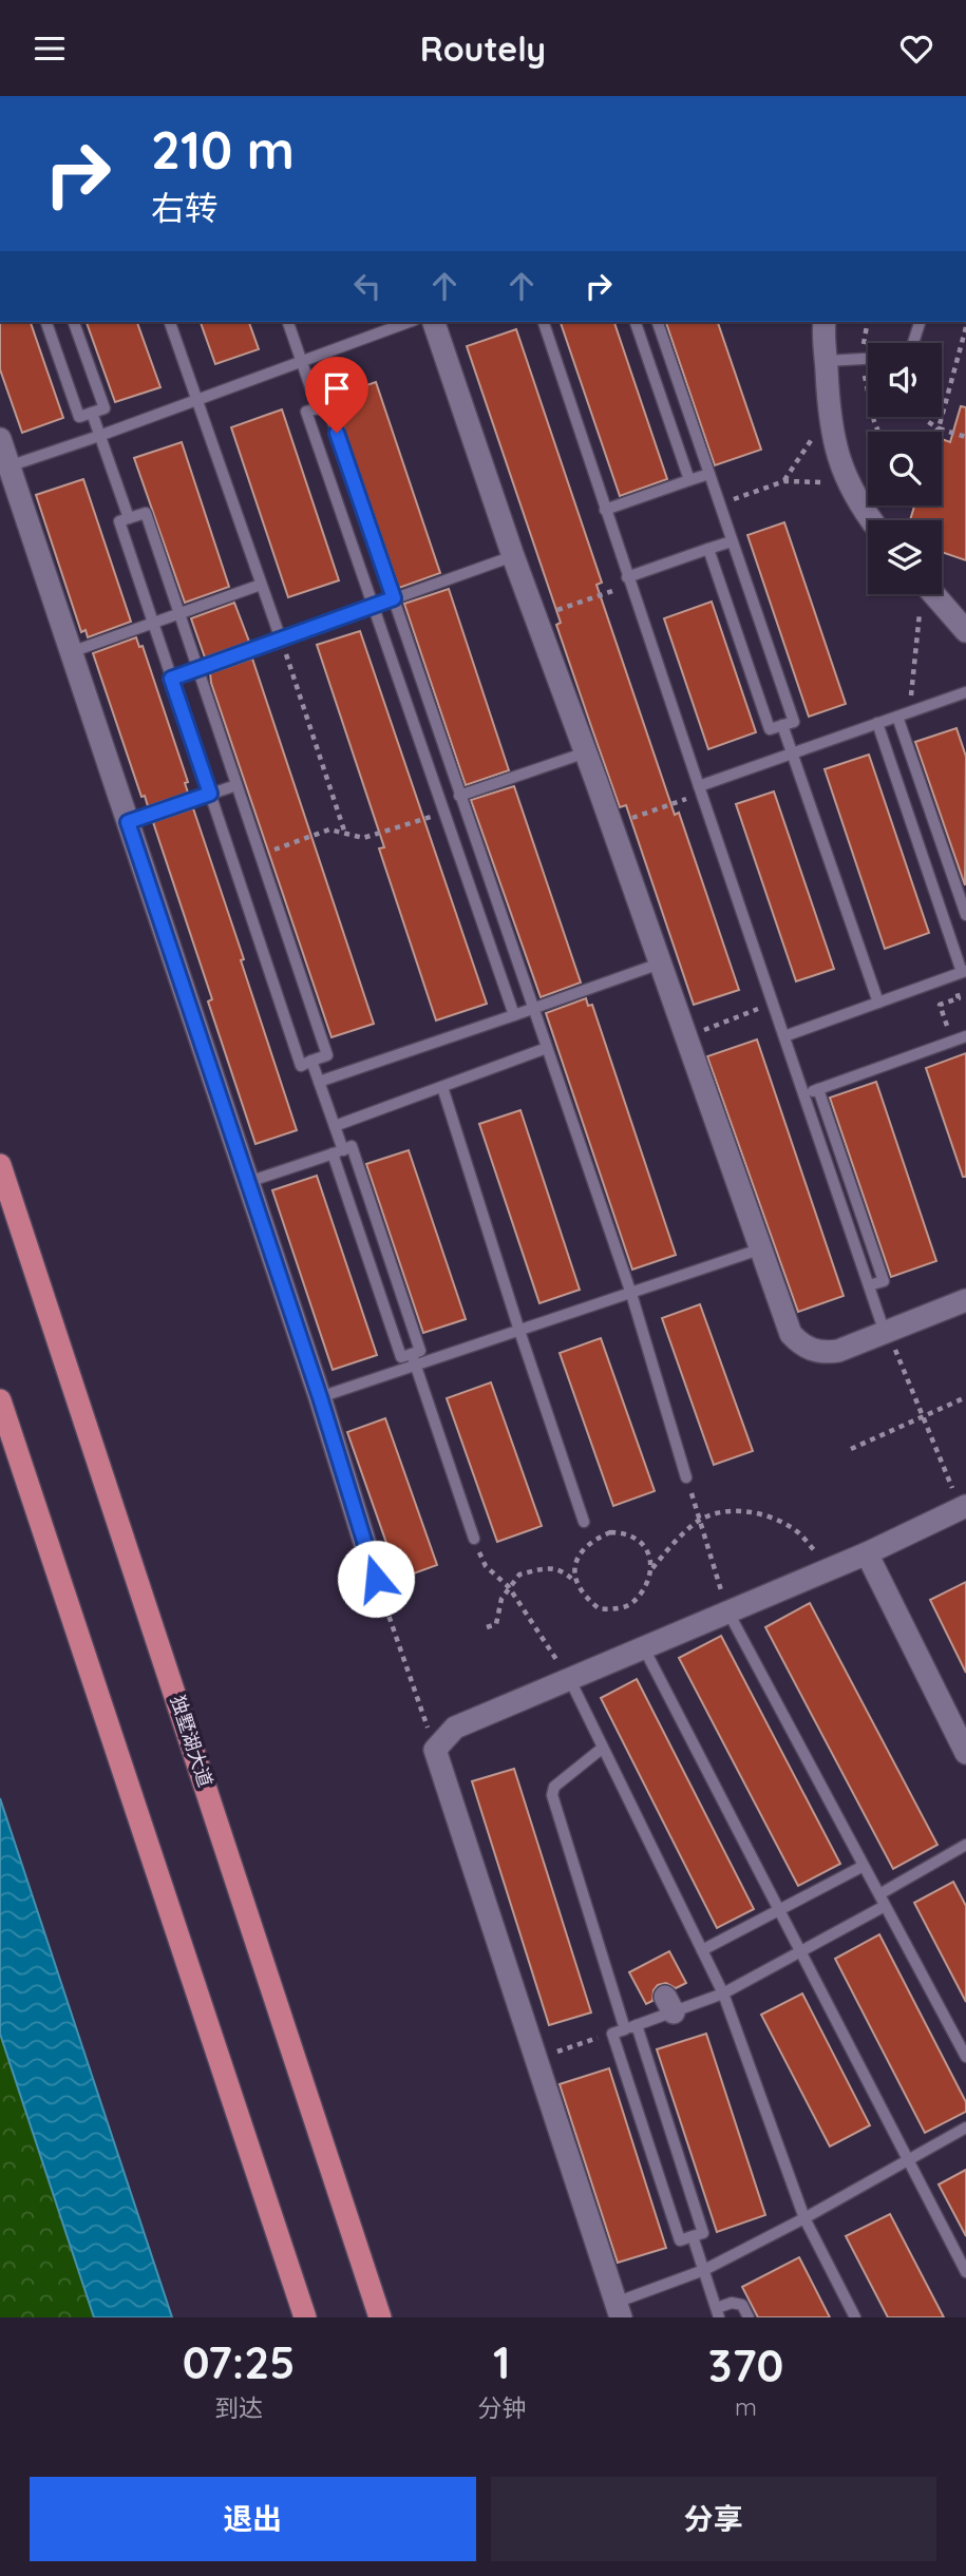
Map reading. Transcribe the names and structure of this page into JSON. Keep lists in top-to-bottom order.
{
  "streets": {
    "main road": ["独墅湖大道"]
  },
  "page": {
    "header": "Routely",
    "turn": ["210 m", "右转"],
    "eta": [
      "07:25",
      "到达",
      "1",
      "分钟",
      "370",
      "m"
    ],
    "buttons": ["退出", "分享"]
  }
}
